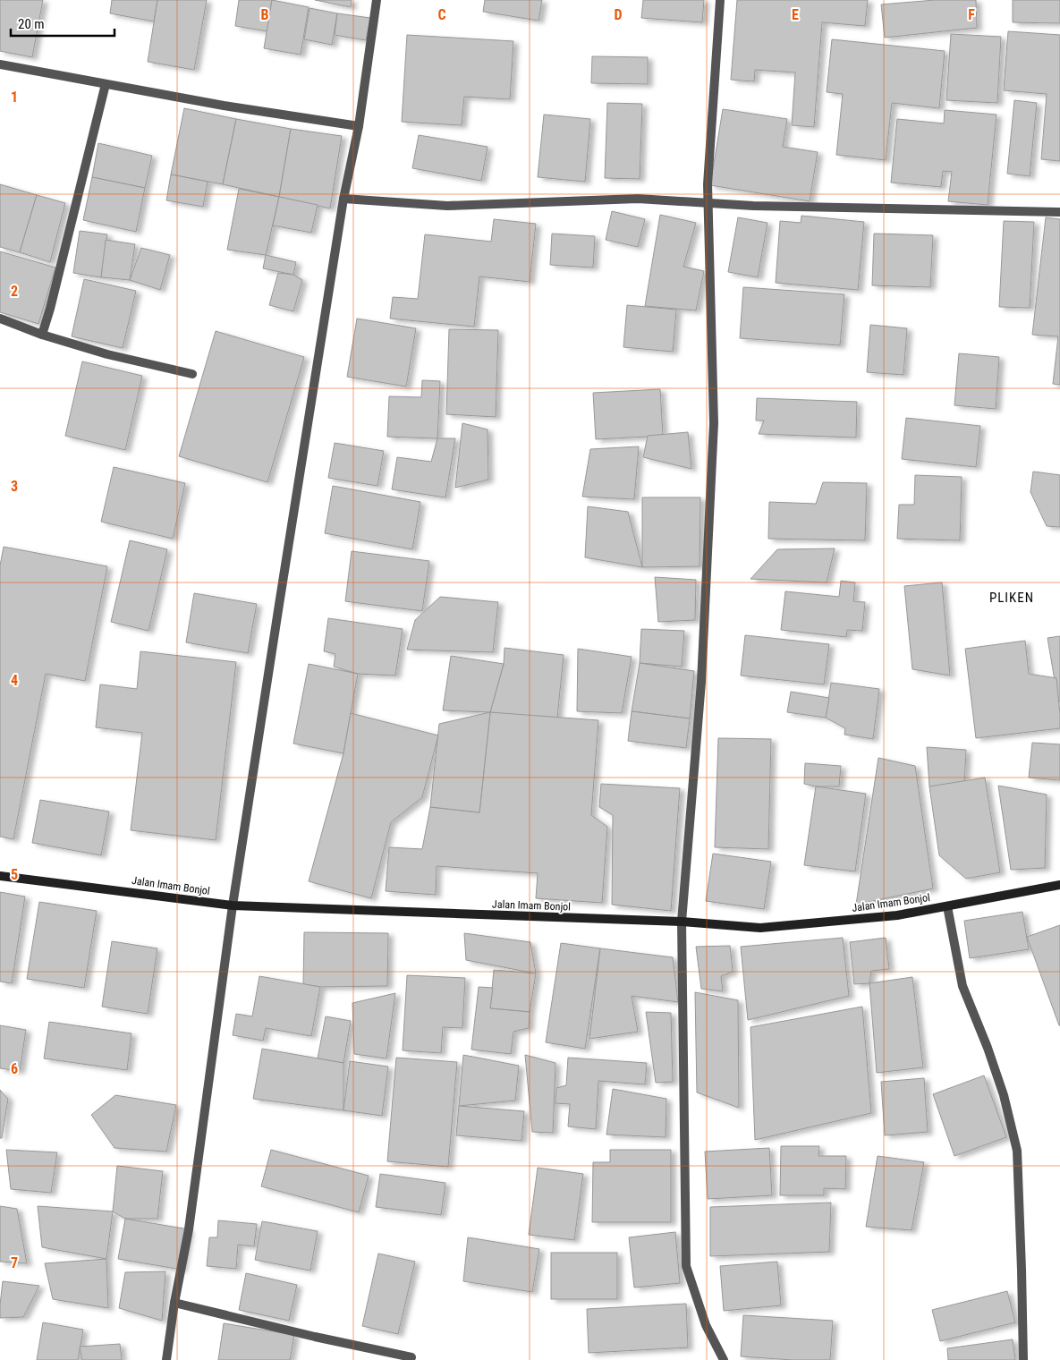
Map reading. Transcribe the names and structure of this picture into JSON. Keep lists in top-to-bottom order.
{
  "streets": {
    "main road": ["Jalan Imam Bonjol"]
  },
  "districts": ["PLIKEN"],
  "scale_bar": "20 m",
  "grid": {
    "columns": [
      "B",
      "C",
      "D",
      "E",
      "F"
    ],
    "rows": [
      "1",
      "2",
      "3",
      "4",
      "5",
      "6",
      "7"
    ]
  }
}
